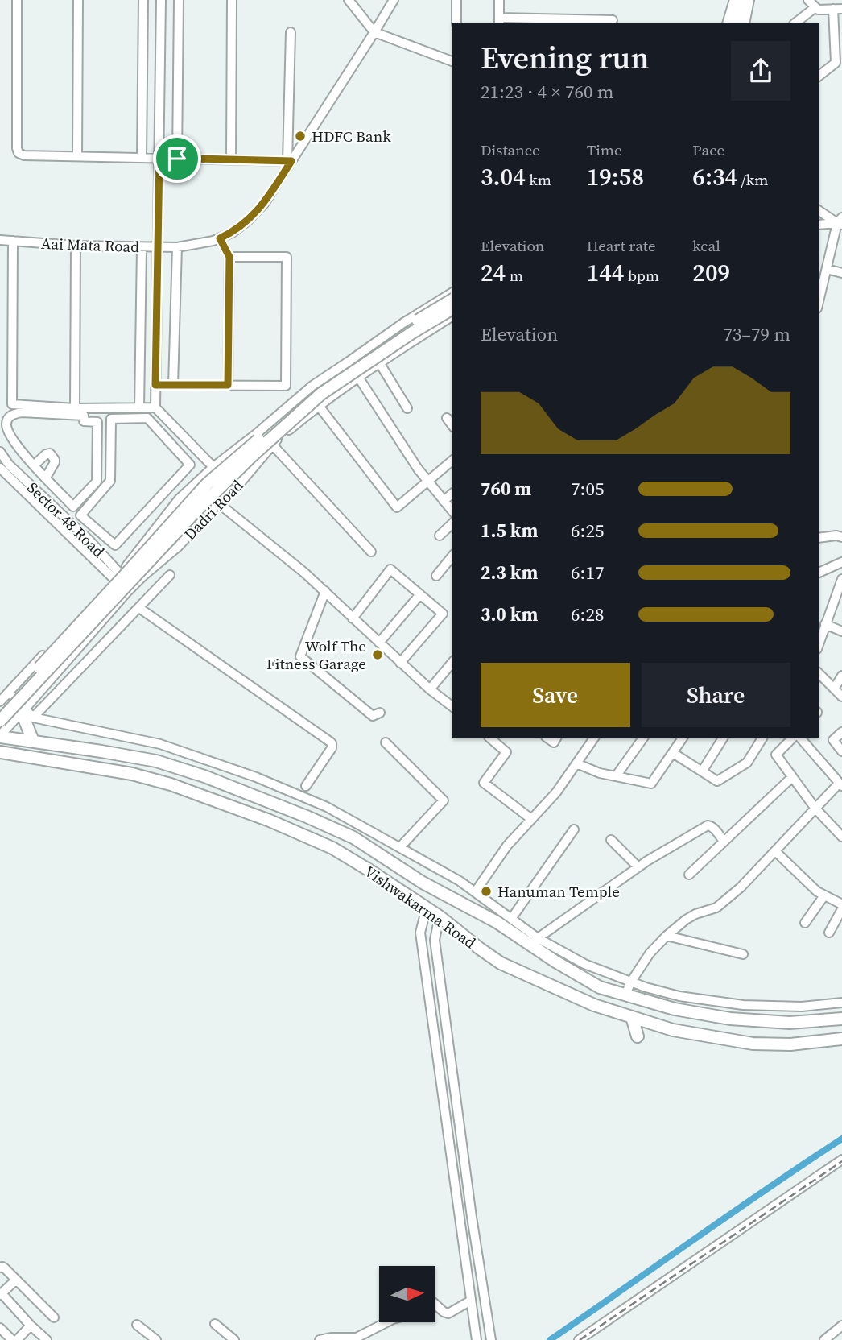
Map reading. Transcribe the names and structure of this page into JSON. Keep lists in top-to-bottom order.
{
  "streets": {
    "main road": ["Vishwakarma Road"],
    "street": ["Aai Mata Road", "Dadri Road", "Sector 48 Road"]
  },
  "crossings": [
    ["Dadri Road", "Sector 48 Road"],
    ["Dadri Road", "Vishwakarma Road"]
  ],
  "places": ["HDFC Bank", "Wolf The Fitness Garage", "Hanuman Temple"],
  "north": "right",
  "page": {
    "heading": ["Evening run", "21:23 · 4 × 760 m"],
    "stats": [
      ["Distance", "3.04 km"],
      ["Time", "19:58"],
      ["Pace", "6:34 /km"],
      ["Elevation", "24 m"],
      ["Heart rate", "144 bpm"],
      ["kcal", "209"]
    ],
    "chart": ["Elevation", "73–79 m"],
    "list": [
      {
        "name": "760 m",
        "note": "7:05"
      },
      {
        "name": "1.5 km",
        "note": "6:25"
      },
      {
        "name": "2.3 km",
        "note": "6:17"
      },
      {
        "name": "3.0 km",
        "note": "6:28"
      }
    ],
    "buttons": ["Save", "Share"]
  }
}
